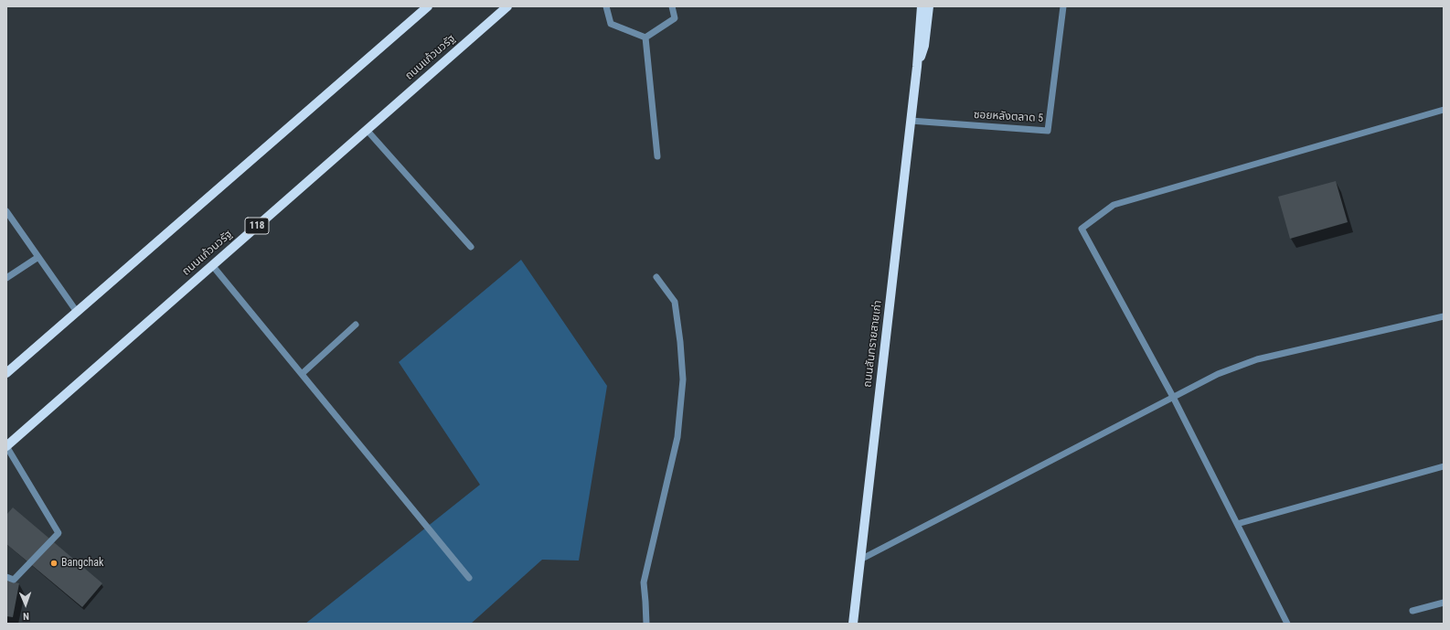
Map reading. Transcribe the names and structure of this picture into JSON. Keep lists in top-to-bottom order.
{
  "streets": {
    "main road": ["ถนนแก้วนวรัฐ", "118", "ถนนสันทรายสายเก่า"],
    "street": ["ซอยหลังตลาด 5"]
  },
  "crossings": [
    ["ซอยหลังตลาด 5", "ถนนสันทรายสายเก่า"]
  ],
  "places": ["Bangchak"],
  "north": "bottom"
}
